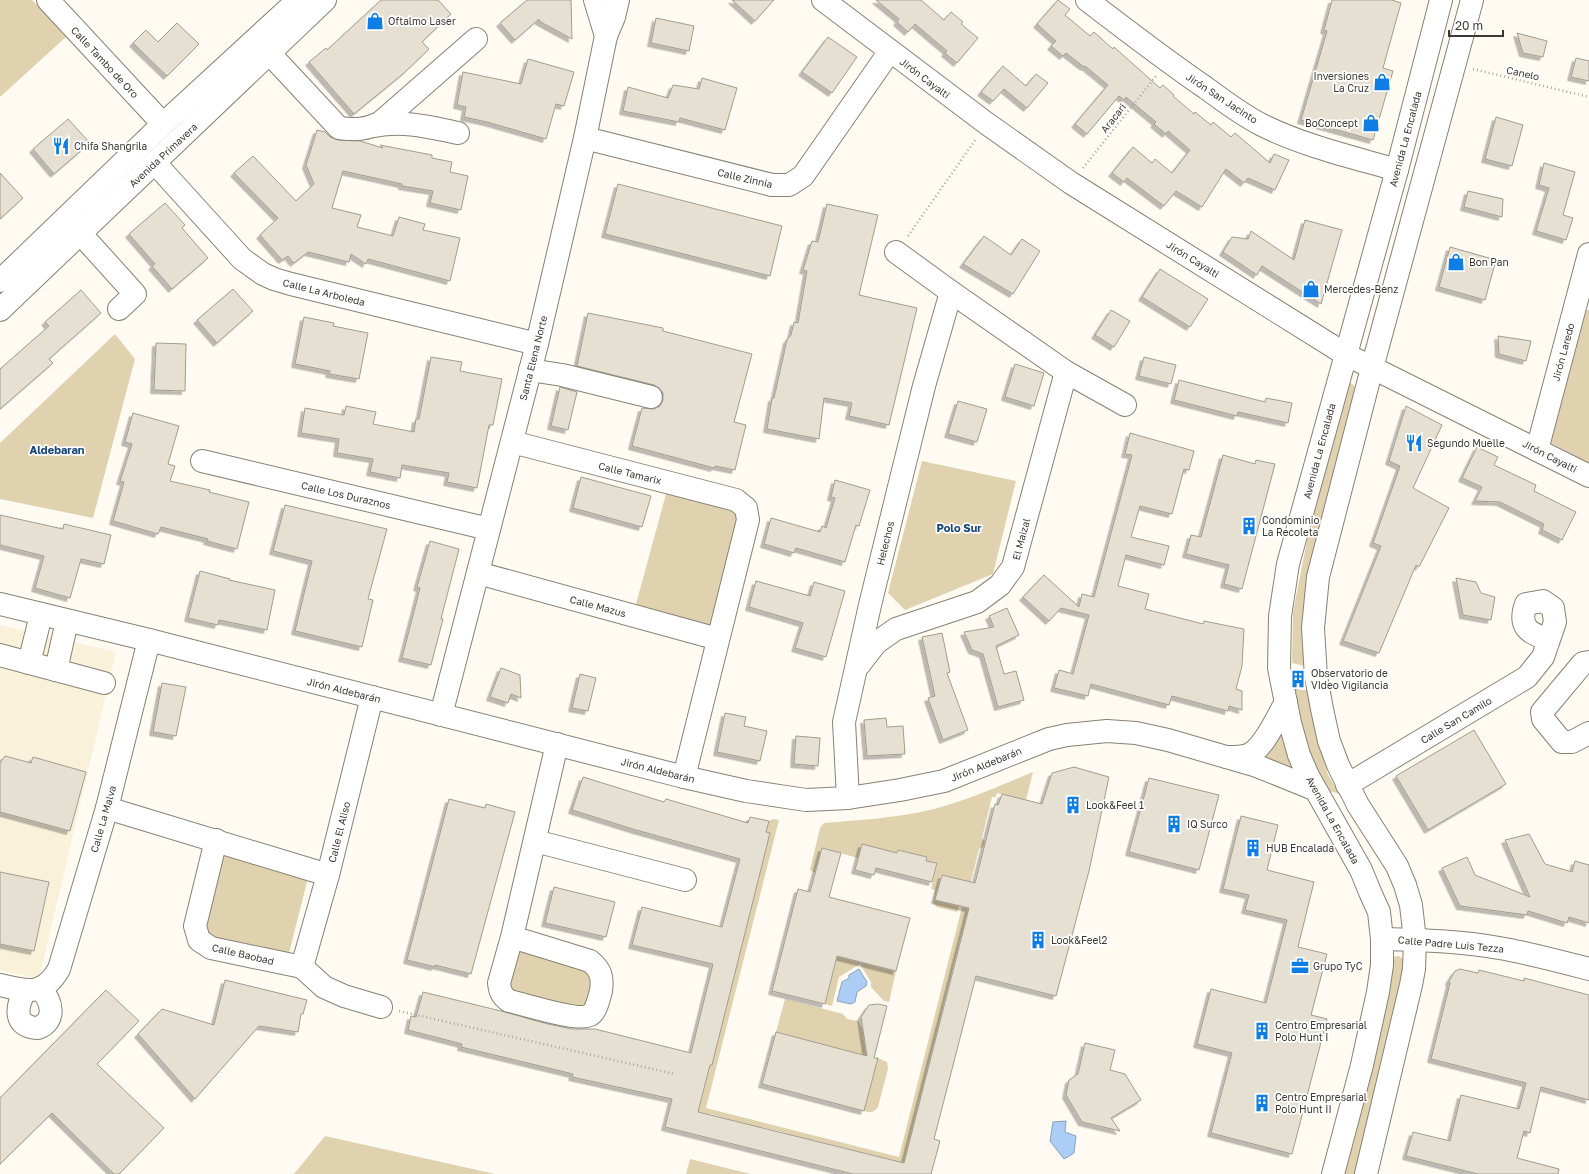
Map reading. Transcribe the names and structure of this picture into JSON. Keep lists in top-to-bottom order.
{
  "streets": {
    "street": [
      "Calle Tambo de Oro",
      "Jirón Cayalti",
      "Jirón San Jacinto",
      "Avenida La Encalada",
      "Avenida Primavera",
      "Calle Zinnia",
      "Calle La Arboleda",
      "Jirón Laredo",
      "Santa Elena Norte",
      "Calle Tamarix",
      "Calle Los Duraznos",
      "El Maizal",
      "Helechos",
      "Calle Mazus",
      "Jirón Aldebarán",
      "Calle San Camilo",
      "Calle La Malva",
      "Calle El Aliso",
      "Calle Padre Luis Tezza",
      "Calle Baobad"
    ],
    "path": ["Canelo", "Aracari"]
  },
  "crossings": [
    ["Jirón Cayalti", "Aracari"],
    ["Jirón Cayalti", "Avenida La Encalada"],
    ["Jirón Cayalti", "Calle Zinnia"],
    ["Jirón Cayalti", "Jirón Laredo"],
    ["Jirón San Jacinto", "Aracari"],
    ["Jirón San Jacinto", "Avenida La Encalada"],
    ["Avenida La Encalada", "Jirón Aldebarán"],
    ["Avenida La Encalada", "Calle Padre Luis Tezza"],
    ["Avenida Primavera", "Calle La Arboleda"],
    ["Calle Zinnia", "Santa Elena Norte"],
    ["Calle La Arboleda", "Santa Elena Norte"],
    ["Santa Elena Norte", "Calle Tamarix"],
    ["Santa Elena Norte", "Calle Los Duraznos"],
    ["Santa Elena Norte", "Calle Mazus"],
    ["Santa Elena Norte", "Jirón Aldebarán"],
    ["Calle Tamarix", "Calle Mazus"],
    ["El Maizal", "Helechos"],
    ["Helechos", "Jirón Aldebarán"],
    ["Jirón Aldebarán", "Calle La Malva"],
    ["Jirón Aldebarán", "Calle El Aliso"],
    ["Calle El Aliso", "Calle Baobad"]
  ],
  "districts": ["Aldebaran", "Polo Sur"],
  "places": {
    "shop": [
      "Oftalmo Laser",
      "Inversiones La Cruz",
      "BoConcept",
      "Bon Pan",
      "Mercedes-Benz"
    ],
    "restaurant": ["Chifa Shangrila", "Segundo Muelle"],
    "building": [
      "Condominio La Recoleta",
      "Observatorio de VIdeo Vigilancia",
      "Look&Feel 1",
      "IQ Surco",
      "HUB Encalada",
      "Look&Feel2",
      "Centro Empresarial Polo Hunt I",
      "Centro Empresarial Polo Hunt II"
    ],
    "office": ["Grupo TyC"]
  },
  "scale_bar": "20 m"
}
